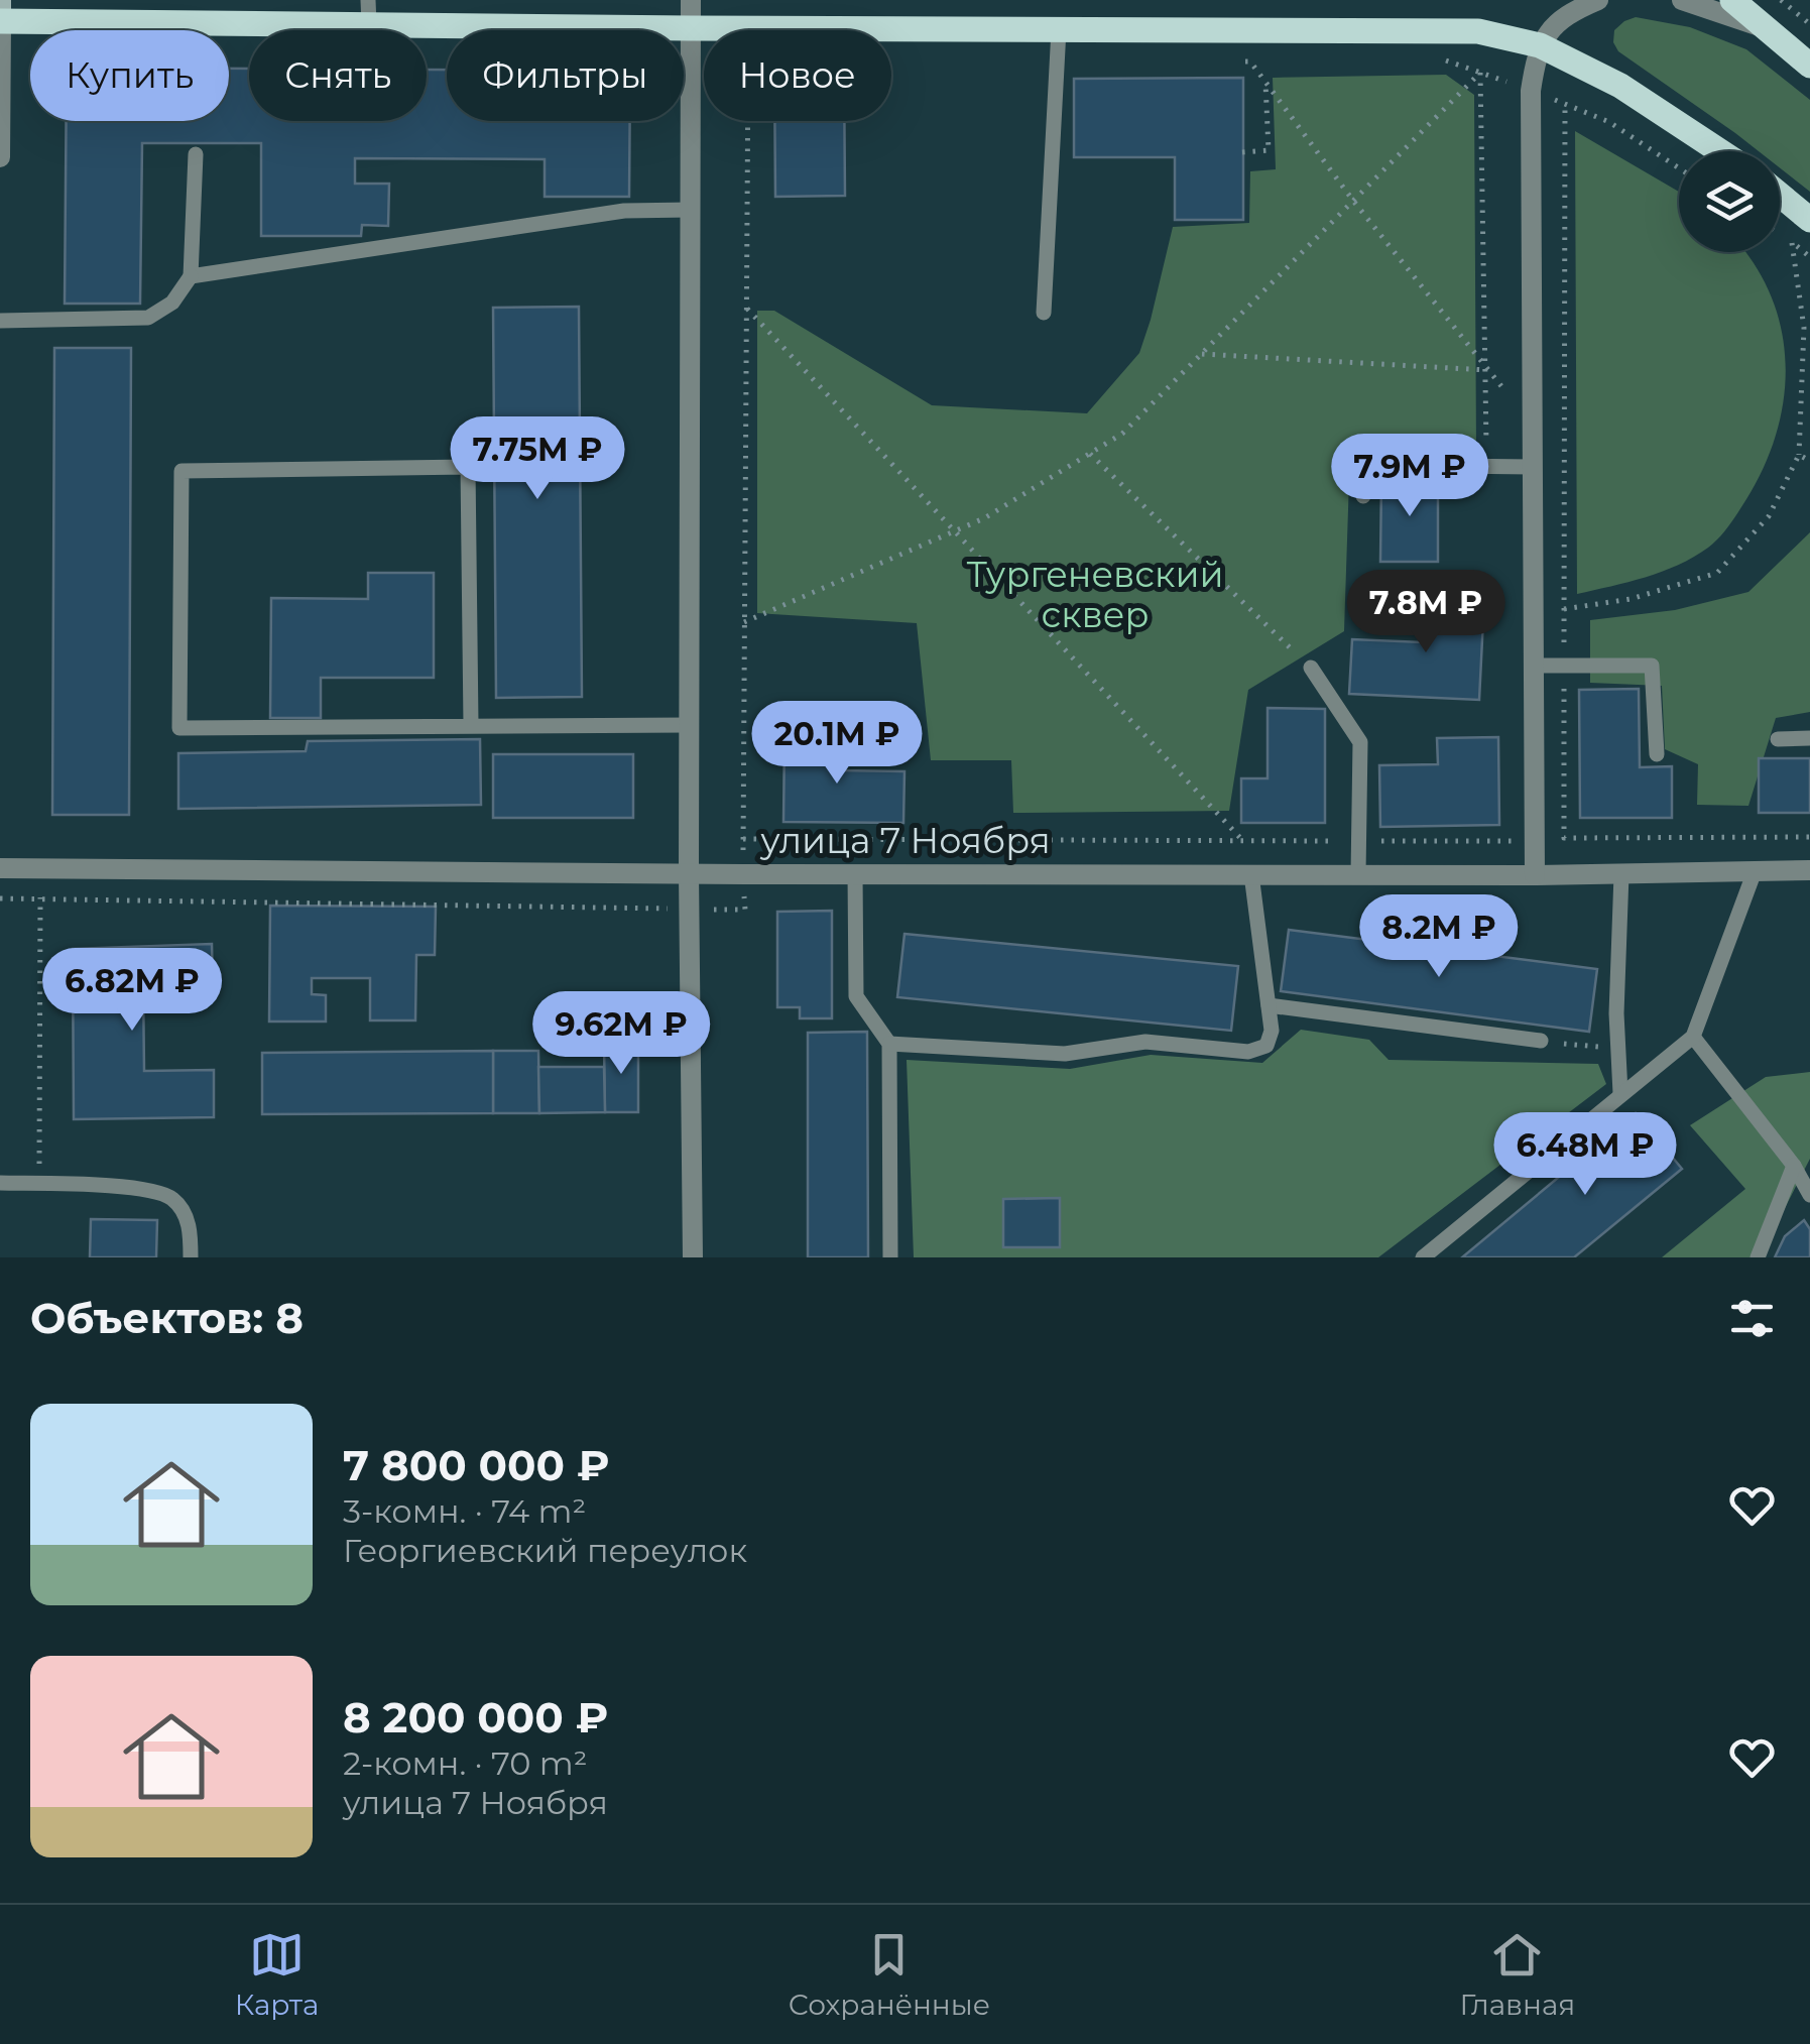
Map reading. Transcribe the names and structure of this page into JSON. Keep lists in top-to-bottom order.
{
  "streets": {
    "street": ["улица 7 Ноября"]
  },
  "parks": ["Тургеневский сквер"],
  "page": {
    "chip": [
      "Купить",
      "Снять",
      "Фильтры",
      "Новое"
    ],
    "price": [
      "7.75M ₽",
      "7.9M ₽",
      "7.8M ₽",
      "20.1M ₽",
      "8.2M ₽",
      "6.82M ₽",
      "9.62M ₽",
      "6.48M ₽"
    ],
    "heading": "Объектов: 8",
    "list": [
      {
        "name": "7 800 000 ₽",
        "note": "3-комн. · 74 m² · Георгиевский переулок"
      },
      {
        "name": "8 200 000 ₽",
        "note": "2-комн. · 70 m² · улица 7 Ноября"
      }
    ],
    "tabs": ["Карта", "Сохранённые", "Главная"]
  }
}
